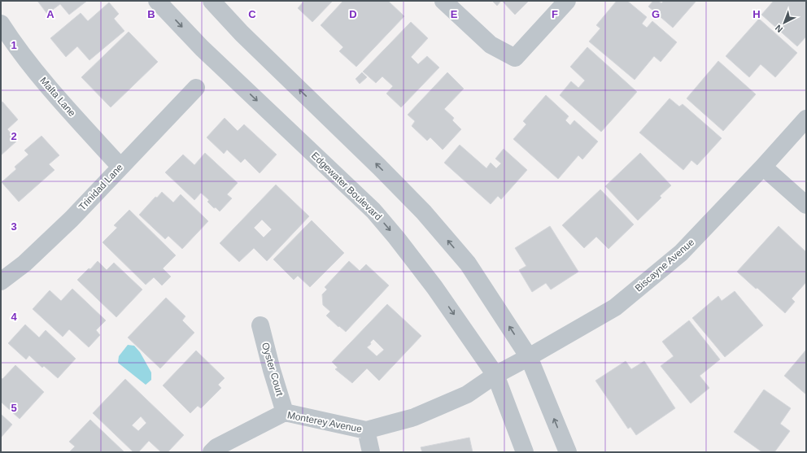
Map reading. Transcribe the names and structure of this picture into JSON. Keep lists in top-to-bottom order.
{
  "streets": {
    "street": [
      "Malta Lane",
      "Edgewater Boulevard",
      "Trinidad Lane",
      "Biscayne Avenue",
      "Oyster Court",
      "Monterey Avenue"
    ]
  },
  "crossings": [
    ["Malta Lane", "Trinidad Lane"],
    ["Edgewater Boulevard", "Monterey Avenue"],
    ["Biscayne Avenue", "Monterey Avenue"],
    ["Oyster Court", "Monterey Avenue"]
  ],
  "north": "bottom left",
  "grid": {
    "columns": [
      "A",
      "B",
      "C",
      "D",
      "E",
      "F",
      "G",
      "H"
    ],
    "rows": [
      "1",
      "2",
      "3",
      "4",
      "5"
    ]
  }
}
